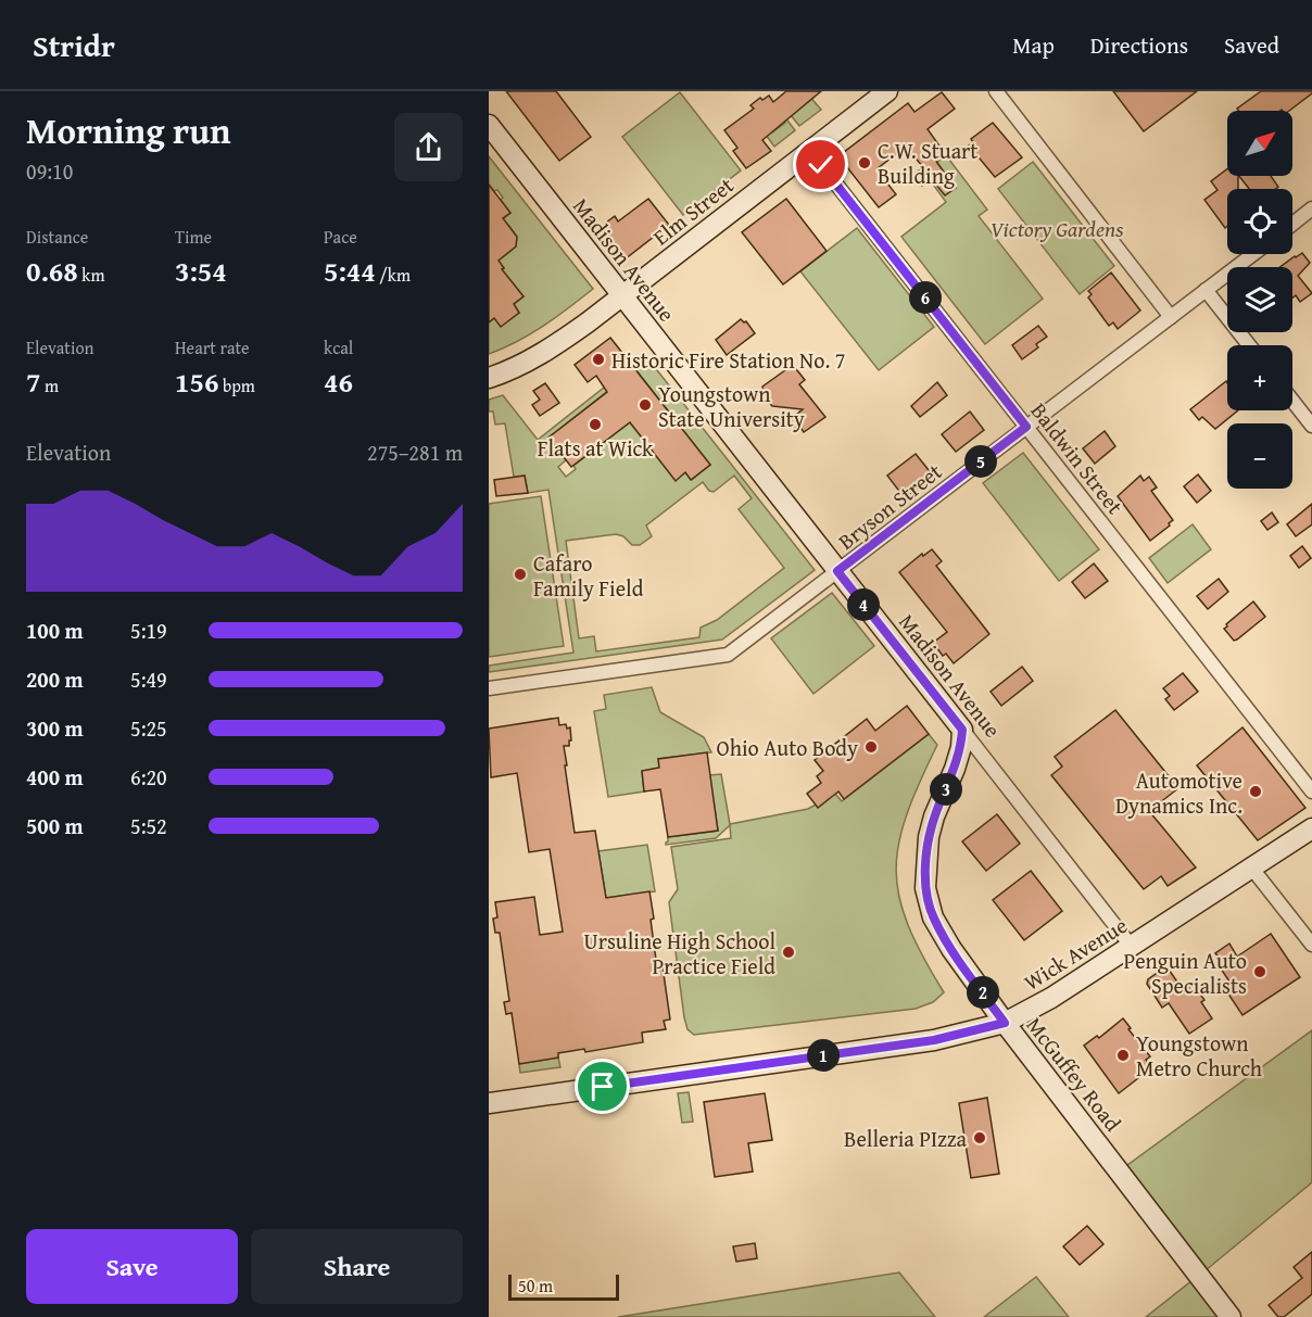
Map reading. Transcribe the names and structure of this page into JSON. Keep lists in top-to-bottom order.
{
  "streets": {
    "street": [
      "Elm Street",
      "Madison Avenue",
      "Baldwin Street",
      "Bryson Street",
      "Wick Avenue",
      "McGuffey Road"
    ]
  },
  "crossings": [
    ["Elm Street", "Madison Avenue"],
    ["Elm Street", "Baldwin Street"],
    ["Madison Avenue", "Bryson Street"],
    ["Madison Avenue", "Wick Avenue"],
    ["Madison Avenue", "McGuffey Road"],
    ["Baldwin Street", "Bryson Street"],
    ["Wick Avenue", "McGuffey Road"]
  ],
  "parks": ["Victory Gardens"],
  "places": [
    "C.W. Stuart Building",
    "Historic Fire Station No. 7",
    "Youngstown State University",
    "Flats at Wick",
    "Cafaro Family Field",
    "Ohio Auto Body",
    "Automotive Dynamics Inc.",
    "Ursuline High School Practice Field",
    "Penguin Auto Specialists",
    "Youngstown Metro Church",
    "Belleria PIzza"
  ],
  "scale_bar": "50 m",
  "north": "top right",
  "page": {
    "header": "Stridr",
    "nav": ["Map", "Directions", "Saved"],
    "heading": ["Morning run", "09:10"],
    "map_buttons": ["+", "−"],
    "stats": [
      ["Distance", "0.68 km"],
      ["Time", "3:54"],
      ["Pace", "5:44 /km"],
      ["Elevation", "7 m"],
      ["Heart rate", "156 bpm"],
      ["kcal", "46"]
    ],
    "pins": [
      "6",
      "5",
      "4",
      "3",
      "2",
      "1"
    ],
    "chart": ["Elevation", "275–281 m"],
    "list": [
      {
        "name": "100 m",
        "note": "5:19"
      },
      {
        "name": "200 m",
        "note": "5:49"
      },
      {
        "name": "300 m",
        "note": "5:25"
      },
      {
        "name": "400 m",
        "note": "6:20"
      },
      {
        "name": "500 m",
        "note": "5:52"
      }
    ],
    "buttons": ["Save", "Share"],
    "scale": "50 m"
  }
}
